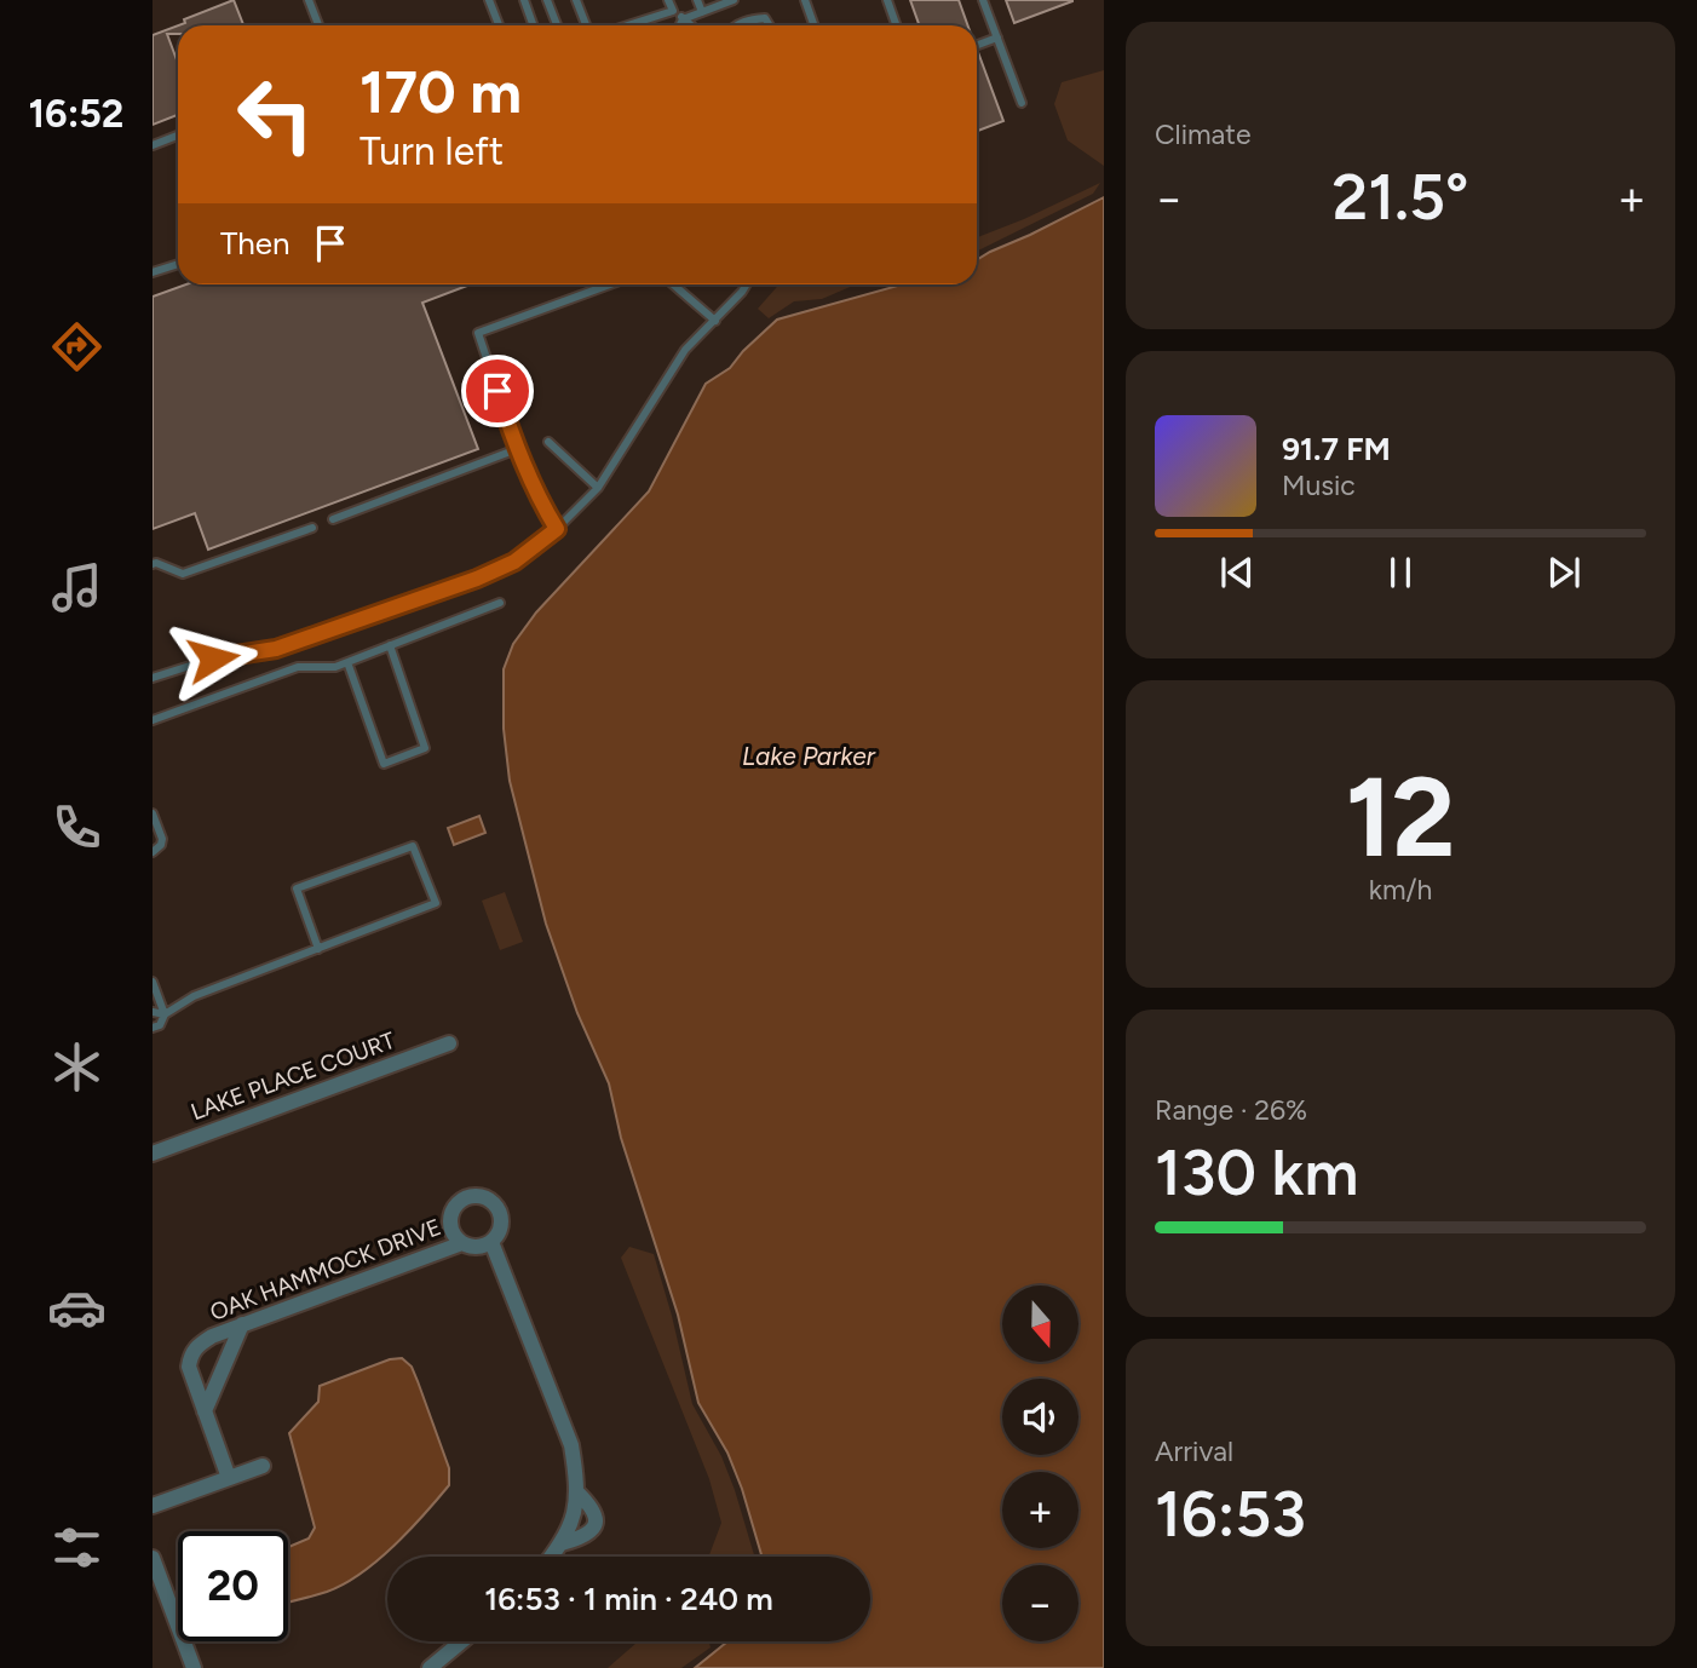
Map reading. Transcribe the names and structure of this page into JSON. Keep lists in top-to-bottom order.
{
  "streets": {
    "street": ["LAKE PLACE COURT", "OAK HAMMOCK DRIVE"]
  },
  "water": ["Lake Parker"],
  "north": "bottom",
  "page": {
    "tabs": "16:52",
    "tile": [
      "Climate",
      ["12", "km/h"],
      ["Range · 26%", "130 km"],
      ["Arrival", "16:53"]
    ],
    "turn": ["170 m", "Turn left"],
    "heat": ["−", "21.5°", "+"],
    "then": "Then",
    "song": ["91.7 FM", "Music"],
    "map_buttons": ["+", "−"],
    "limit": "20",
    "trip": "16:53 · 1 min · 240 m"
  }
}
